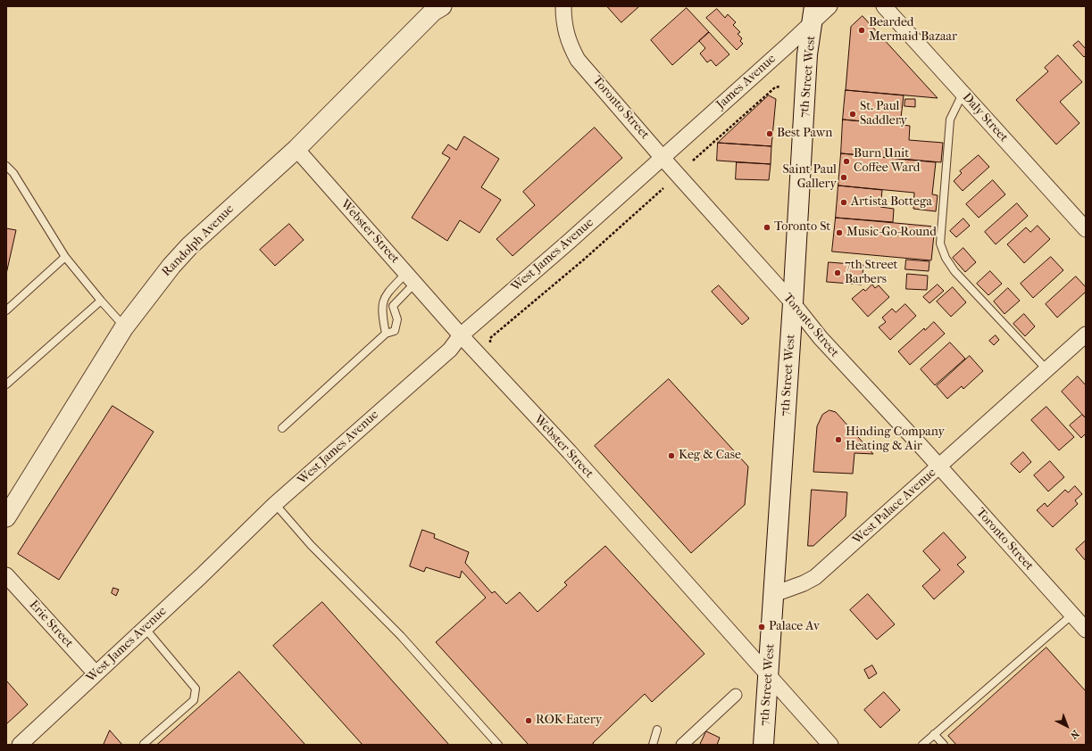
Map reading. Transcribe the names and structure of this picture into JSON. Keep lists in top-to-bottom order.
{
  "streets": {
    "main road": ["7th Street West"],
    "street": [
      "James Avenue",
      "Toronto Street",
      "Daly Street",
      "Webster Street",
      "Randolph Avenue",
      "West James Avenue",
      "West Palace Avenue",
      "Erie Street"
    ]
  },
  "crossings": [
    ["7th Street West", "James Avenue"],
    ["7th Street West", "Toronto Street"],
    ["7th Street West", "Webster Street"],
    ["7th Street West", "West Palace Avenue"],
    ["James Avenue", "Toronto Street"],
    ["James Avenue", "West James Avenue"],
    ["Toronto Street", "West James Avenue"],
    ["Toronto Street", "West Palace Avenue"],
    ["Webster Street", "Randolph Avenue"],
    ["Webster Street", "West James Avenue"],
    ["West James Avenue", "Erie Street"]
  ],
  "places": [
    "Bearded Mermaid Bazaar",
    "St. Paul Saddlery",
    "Best Pawn",
    "Burn Unit Coffee Ward",
    "Saint Paul Gallery",
    "Artista Bottega",
    "Toronto St",
    "Music-Go-Round",
    "7th Street Barbers",
    "Hinding Company Heating & Air",
    "Keg & Case",
    "Palace Av",
    "ROK Eatery"
  ],
  "north": "bottom right"
}
